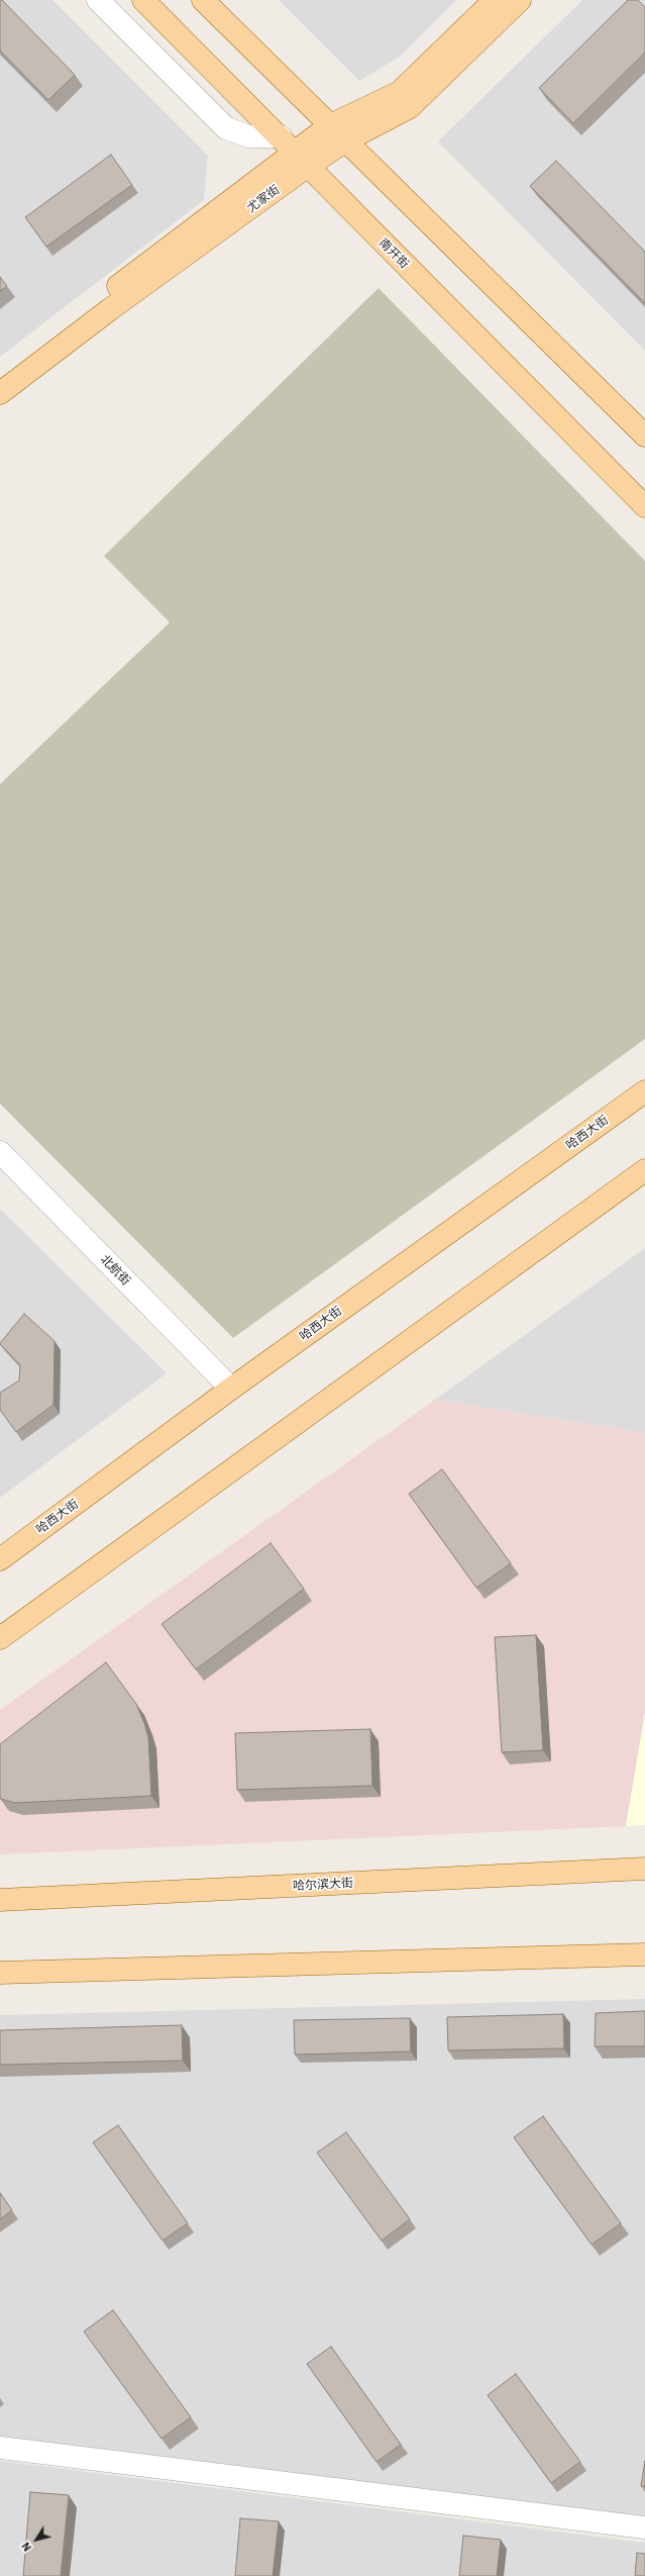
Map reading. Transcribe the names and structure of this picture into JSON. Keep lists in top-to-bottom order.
{
  "streets": {
    "main road": [
      "尤家街",
      "南开街",
      "哈西大街",
      "哈尔滨大街"
    ],
    "street": ["北航街"]
  },
  "crossings": [
    ["尤家街", "南开街"],
    ["哈西大街", "北航街"]
  ],
  "north": "bottom left"
}
